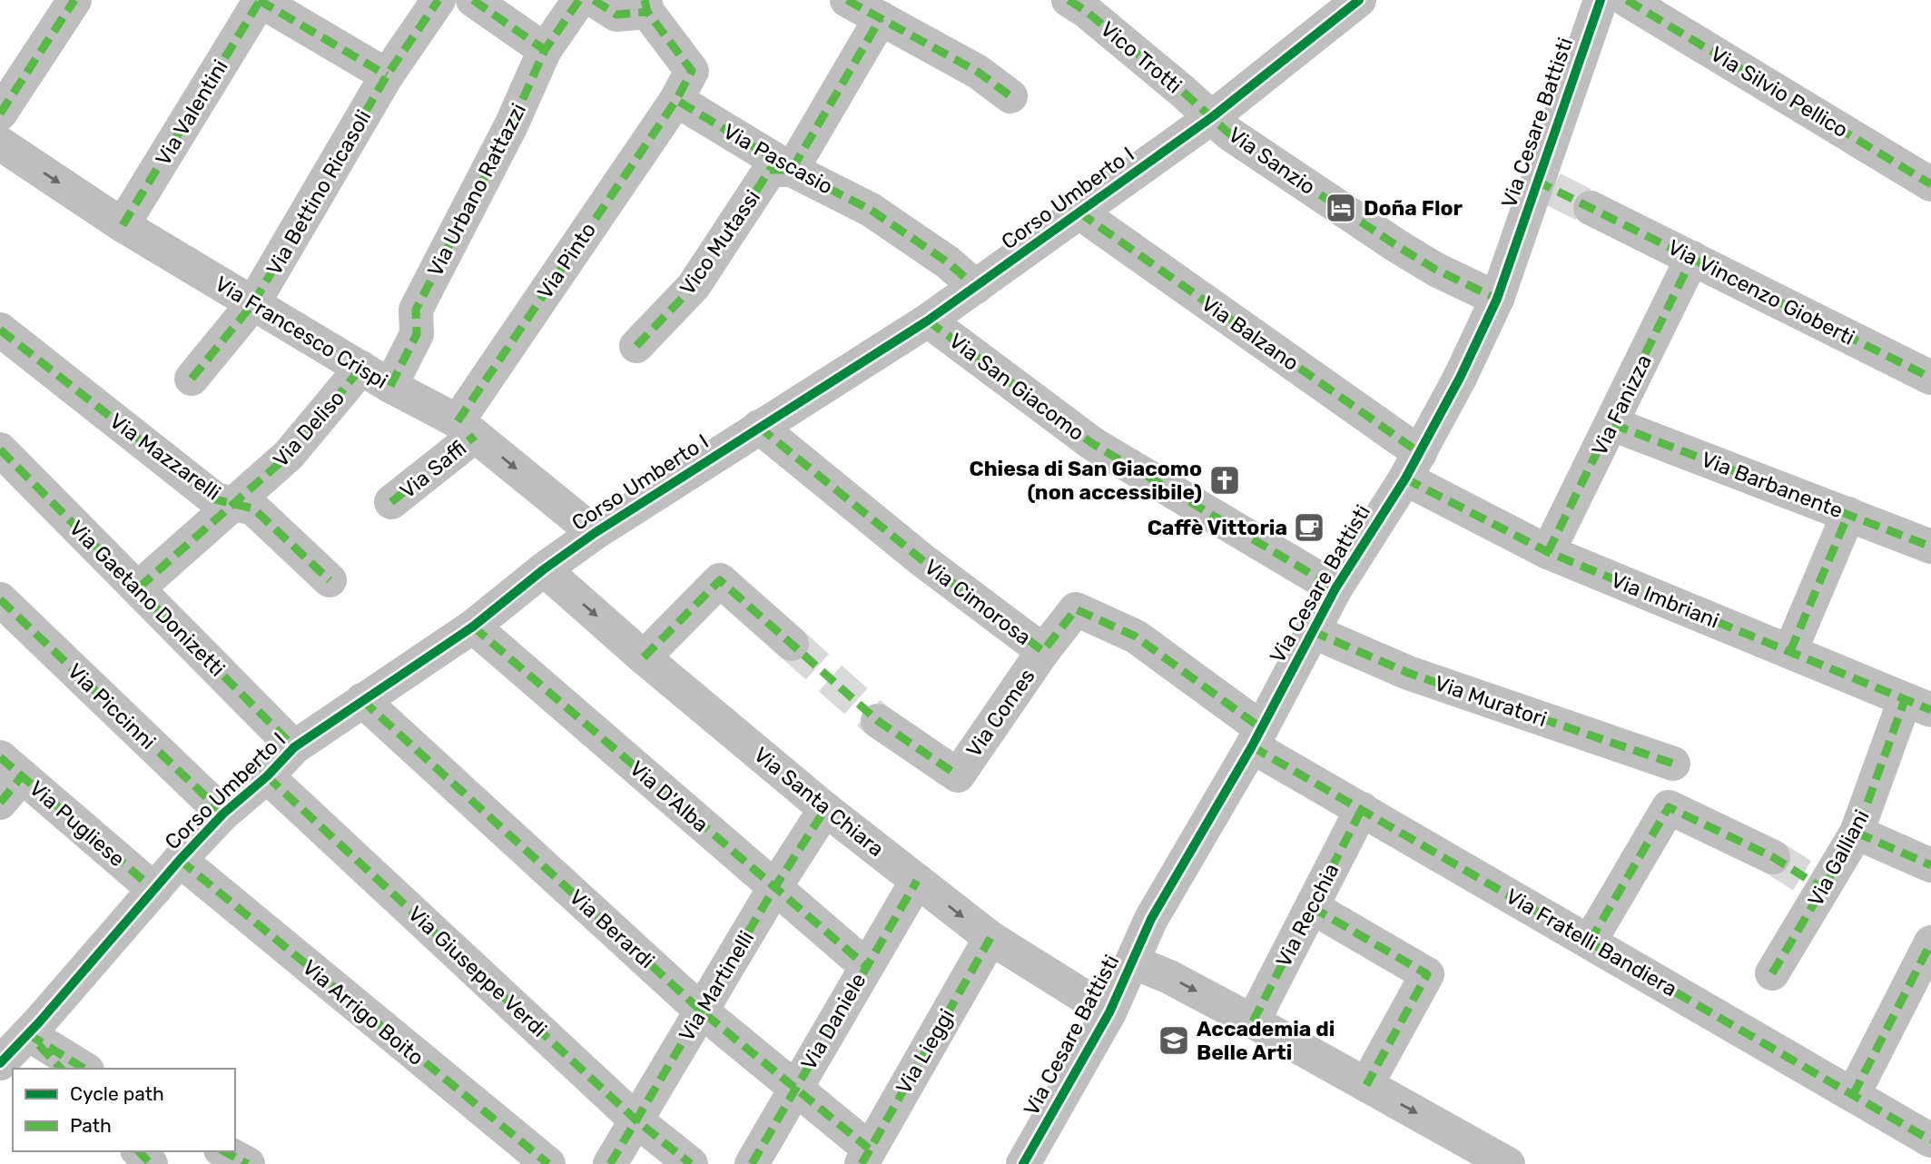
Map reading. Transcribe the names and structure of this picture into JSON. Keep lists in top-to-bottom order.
{
  "streets": {
    "street": [
      "Vico Trotti",
      "Via Silvio Pellico",
      "Via Valentini",
      "Via Cesare Battisti",
      "Via Pascasio",
      "Via Sanzio",
      "Via Urbano Rattazzi",
      "Via Bettino Ricasoli",
      "Corso Umberto I",
      "Vico Mutassi",
      "Via Pinto",
      "Via Vincenzo Gioberti",
      "Via Francesco Crispi",
      "Via Balzano",
      "Via San Giacomo",
      "Via Fanizza",
      "Via Deliso",
      "Via Mazzarelli",
      "Via Saffi",
      "Via Barbanente",
      "Via Gaetano Donizetti",
      "Via Imbriani",
      "Via Cimorosa",
      "Via Muratori",
      "Via Piccinni",
      "Via Comes",
      "Via D'Alba",
      "Via Santa Chiara",
      "Via Pugliese",
      "Via Galliani",
      "Via Recchia",
      "Via Berardi",
      "Via Fratelli Bandiera",
      "Via Giuseppe Verdi",
      "Via Martinelli",
      "Via Arrigo Boito",
      "Via Daniele",
      "Via Lieggi"
    ]
  },
  "crossings": [
    ["Vico Trotti", "Via Sanzio"],
    ["Vico Trotti", "Corso Umberto I"],
    ["Via Valentini", "Via Francesco Crispi"],
    ["Via Cesare Battisti", "Via Sanzio"],
    ["Via Cesare Battisti", "Via Balzano"],
    ["Via Cesare Battisti", "Via San Giacomo"],
    ["Via Cesare Battisti", "Via Imbriani"],
    ["Via Cesare Battisti", "Via Cimorosa"],
    ["Via Cesare Battisti", "Via Muratori"],
    ["Via Cesare Battisti", "Via Santa Chiara"],
    ["Via Cesare Battisti", "Via Fratelli Bandiera"],
    ["Via Pascasio", "Corso Umberto I"],
    ["Via Pascasio", "Vico Mutassi"],
    ["Via Pascasio", "Via Pinto"],
    ["Via Sanzio", "Corso Umberto I"],
    ["Via Urbano Rattazzi", "Via Francesco Crispi"],
    ["Via Bettino Ricasoli", "Via Francesco Crispi"],
    ["Corso Umberto I", "Via Francesco Crispi"],
    ["Corso Umberto I", "Via Balzano"],
    ["Corso Umberto I", "Via San Giacomo"],
    ["Corso Umberto I", "Via Gaetano Donizetti"],
    ["Corso Umberto I", "Via Cimorosa"],
    ["Corso Umberto I", "Via Piccinni"],
    ["Corso Umberto I", "Via D'Alba"],
    ["Corso Umberto I", "Via Santa Chiara"],
    ["Corso Umberto I", "Via Pugliese"],
    ["Corso Umberto I", "Via Berardi"],
    ["Corso Umberto I", "Via Giuseppe Verdi"],
    ["Corso Umberto I", "Via Arrigo Boito"],
    ["Via Pinto", "Via Francesco Crispi"],
    ["Via Pinto", "Via Saffi"],
    ["Via Vincenzo Gioberti", "Via Fanizza"],
    ["Via Francesco Crispi", "Via Deliso"],
    ["Via Francesco Crispi", "Via Saffi"],
    ["Via Balzano", "Via Imbriani"],
    ["Via Fanizza", "Via Barbanente"],
    ["Via Fanizza", "Via Imbriani"],
    ["Via Deliso", "Via Mazzarelli"],
    ["Via Deliso", "Via Gaetano Donizetti"],
    ["Via Imbriani", "Via Galliani"],
    ["Via Cimorosa", "Via Comes"],
    ["Via Cimorosa", "Via Fratelli Bandiera"],
    ["Via D'Alba", "Via Martinelli"],
    ["Via D'Alba", "Via Daniele"],
    ["Via Santa Chiara", "Via Martinelli"],
    ["Via Santa Chiara", "Via Daniele"],
    ["Via Santa Chiara", "Via Lieggi"],
    ["Via Recchia", "Via Fratelli Bandiera"],
    ["Via Berardi", "Via Martinelli"],
    ["Via Berardi", "Via Daniele"],
    ["Via Berardi", "Via Lieggi"],
    ["Via Giuseppe Verdi", "Via Martinelli"]
  ],
  "one_way": ["Via Francesco Crispi"],
  "places": {
    "hotel": ["Doña Flor"],
    "church": ["Chiesa di San Giacomo (non accessibile)"],
    "cafe": ["Caffè Vittoria"],
    "school or university": ["Accademia di Belle Arti"]
  },
  "legend": ["Cycle path", "Path"]
}
